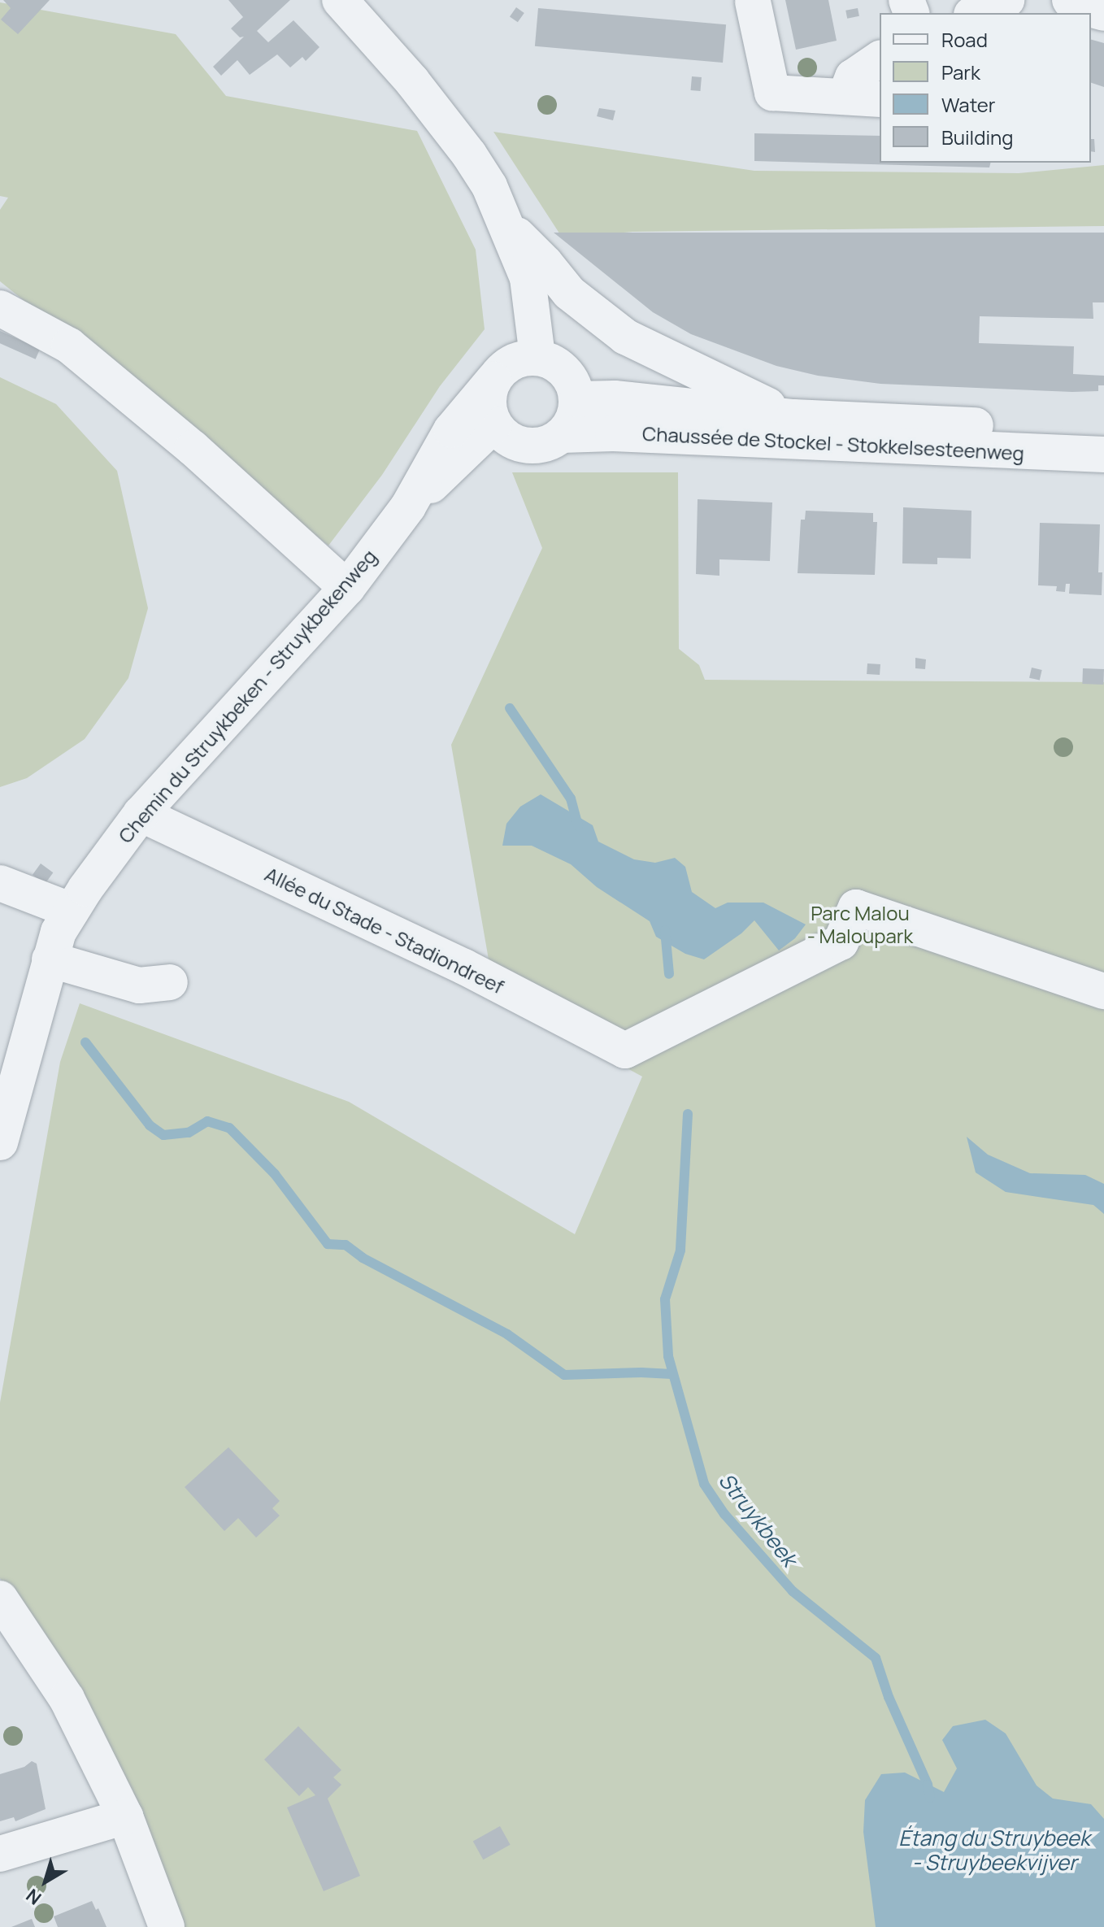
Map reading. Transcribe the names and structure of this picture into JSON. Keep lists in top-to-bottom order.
{
  "streets": {
    "street": ["Chaussée de Stockel - Stokkelsesteenweg", "Chemin du Struykbeken - Struykbekenweg", "Allée du Stade - Stadiondreef"]
  },
  "crossings": [
    ["Chaussée de Stockel - Stokkelsesteenweg", "Chemin du Struykbeken - Struykbekenweg"],
    ["Chemin du Struykbeken - Struykbekenweg", "Allée du Stade - Stadiondreef"]
  ],
  "water": ["Struykbeek", "Étang du Struybeek - Struybeekvijver"],
  "parks": ["Parc Malou - Maloupark"],
  "legend": [
    "Road",
    "Park",
    "Water",
    "Building"
  ],
  "north": "bottom left"
}
